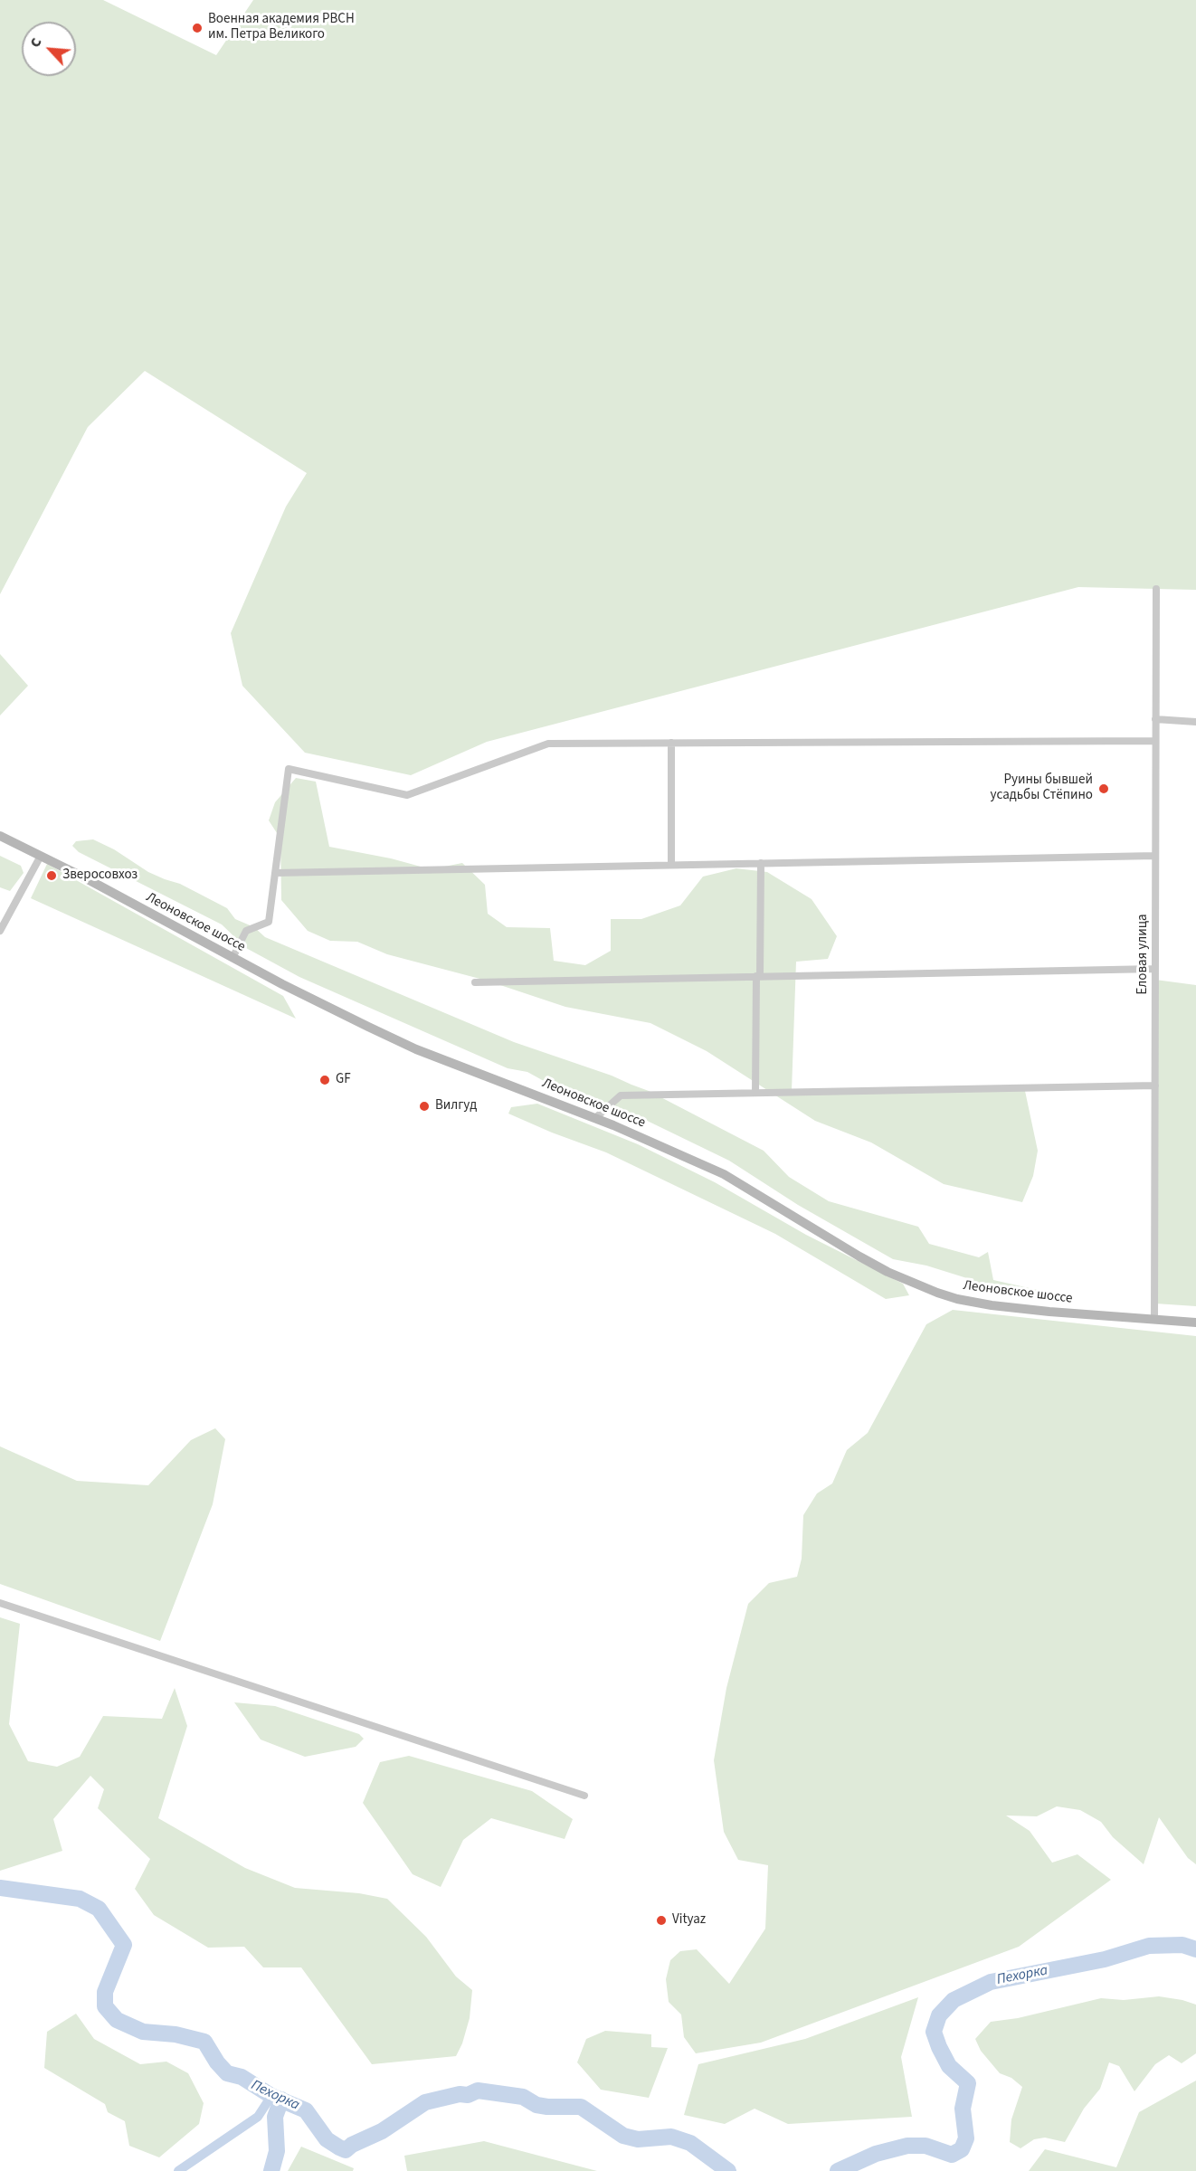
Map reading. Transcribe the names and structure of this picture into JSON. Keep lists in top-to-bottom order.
{
  "streets": {
    "main road": ["Леоновское шоссе"],
    "street": ["Еловая улица"]
  },
  "crossings": [
    ["Леоновское шоссе", "Еловая улица"]
  ],
  "water": ["Пехорка"],
  "places": [
    "Военная академия РВСН им. Петра Великого",
    "Руины бывшей усадьбы Стёпино",
    "Зверосовхоз",
    "GF",
    "Вилгуд",
    "Vityaz"
  ],
  "north": "top left"
}
